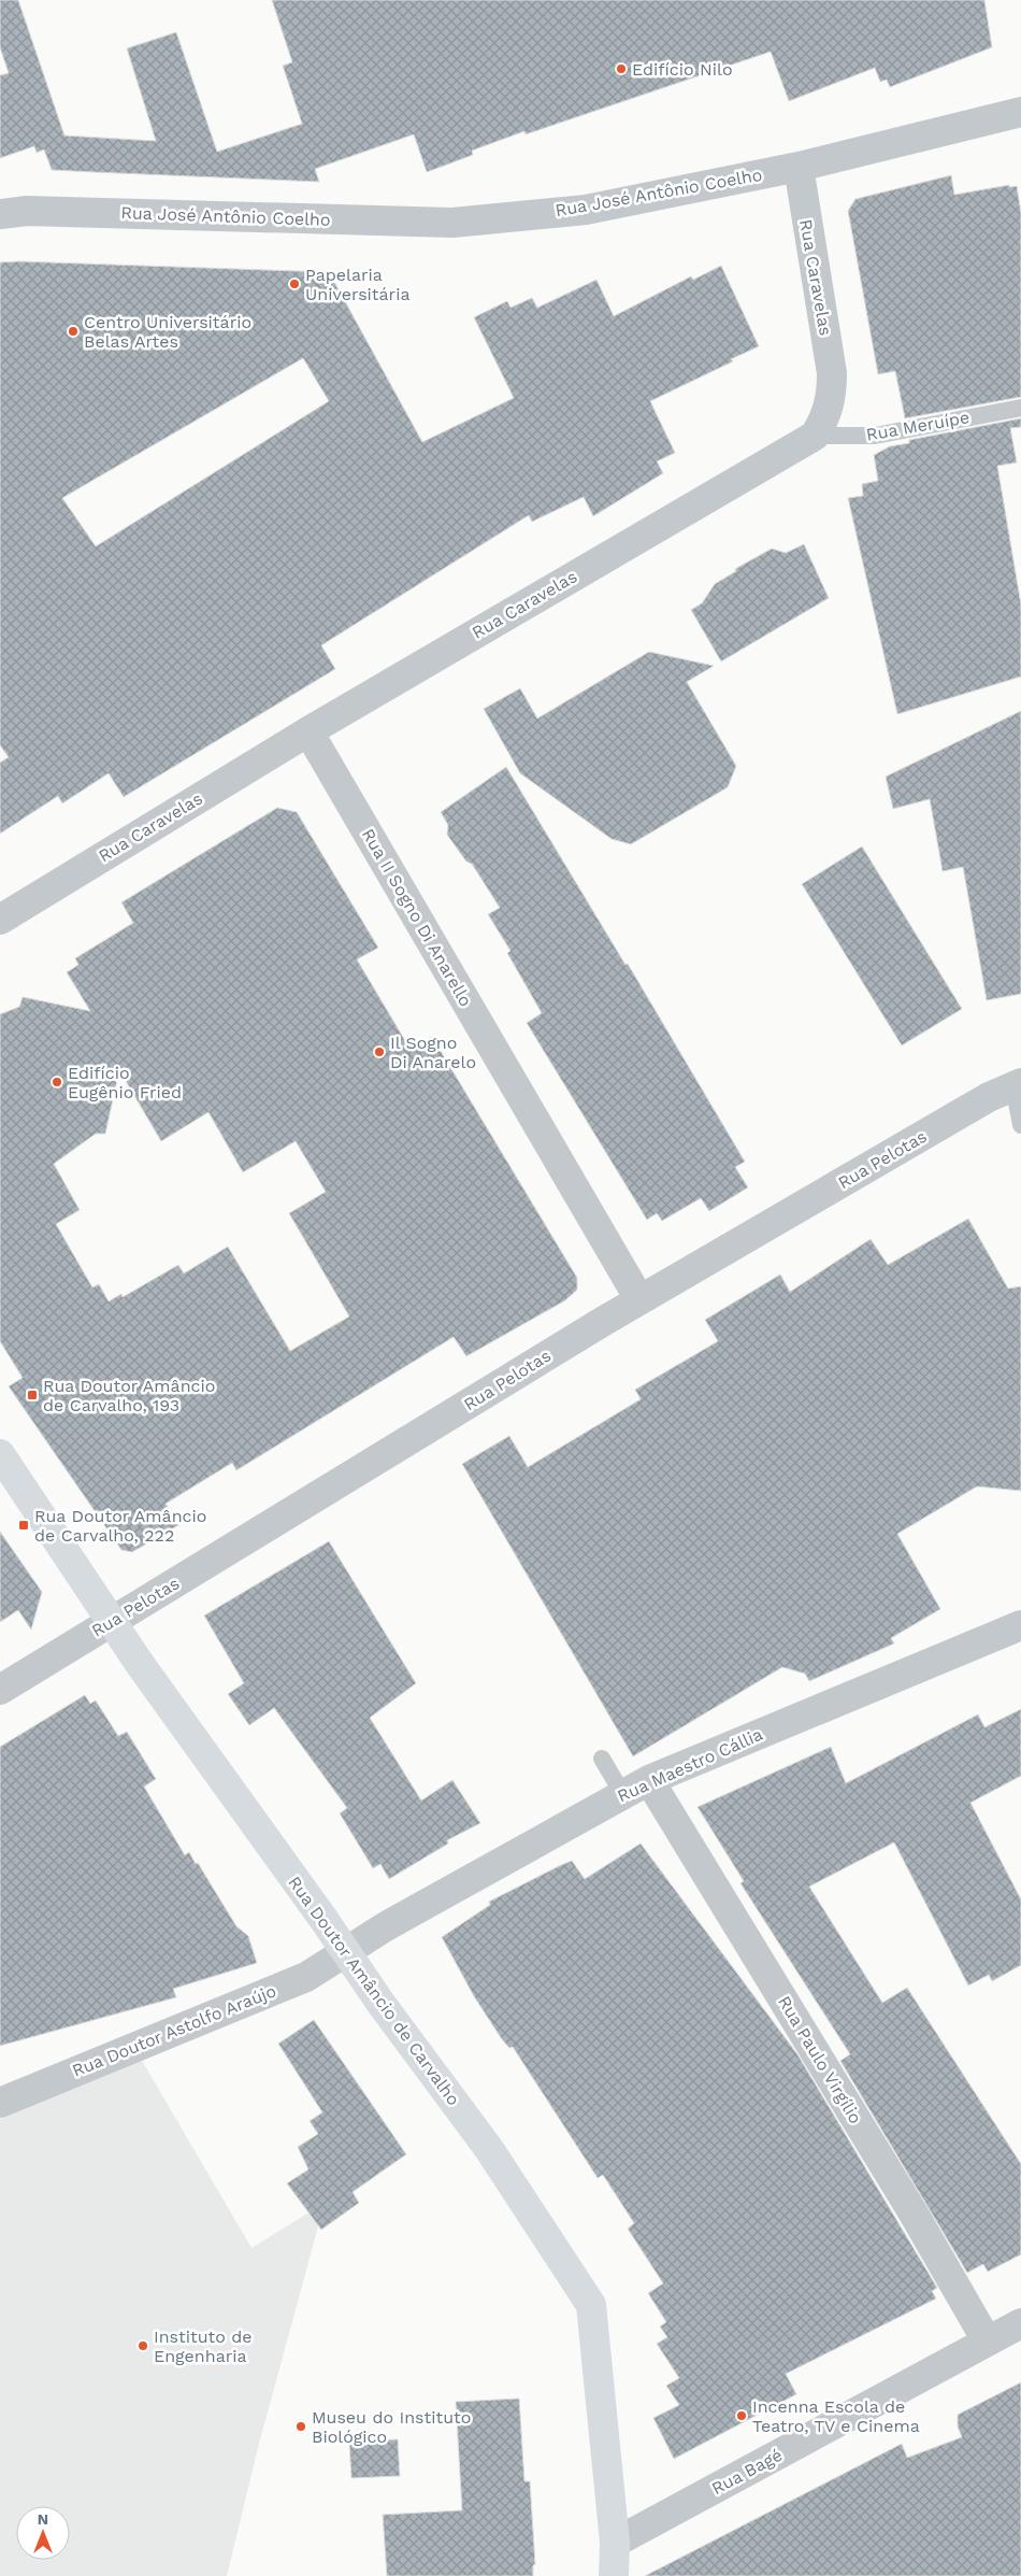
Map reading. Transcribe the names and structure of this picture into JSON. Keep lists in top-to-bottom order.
{
  "streets": {
    "street": [
      "Rua José Antônio Coelho",
      "Rua Caravelas",
      "Rua II Sogno Di Anarello",
      "Rua Pelotas",
      "Rua Maestro Cállia",
      "Rua Doutor Amâncio de Carvalho",
      "Rua Doutor Astolfo Araújo",
      "Rua Paulo Virgílio",
      "Rua Bagé"
    ],
    "lane": ["Rua Meruípe"]
  },
  "crossings": [
    ["Rua José Antônio Coelho", "Rua Caravelas"],
    ["Rua Caravelas", "Rua Meruípe"],
    ["Rua Caravelas", "Rua II Sogno Di Anarello"],
    ["Rua II Sogno Di Anarello", "Rua Pelotas"],
    ["Rua Pelotas", "Rua Doutor Amâncio de Carvalho"],
    ["Rua Maestro Cállia", "Rua Doutor Amâncio de Carvalho"],
    ["Rua Maestro Cállia", "Rua Doutor Astolfo Araújo"],
    ["Rua Maestro Cállia", "Rua Paulo Virgílio"],
    ["Rua Doutor Amâncio de Carvalho", "Rua Doutor Astolfo Araújo"],
    ["Rua Doutor Amâncio de Carvalho", "Rua Bagé"],
    ["Rua Paulo Virgílio", "Rua Bagé"]
  ],
  "places": {
    "other": [
      "Edifício Nilo",
      "Papelaria Universitária",
      "Centro Universitário Belas Artes",
      "Il Sogno Di Anarelo",
      "Edifício Eugênio Fried",
      "Instituto de Engenharia",
      "Incenna Escola de Teatro, TV e Cinema",
      "Museu do Instituto Biológico"
    ],
    "transit": ["Rua Doutor Amâncio de Carvalho, 193", "Rua Doutor Amâncio de Carvalho, 222"]
  },
  "north": "top"
}
